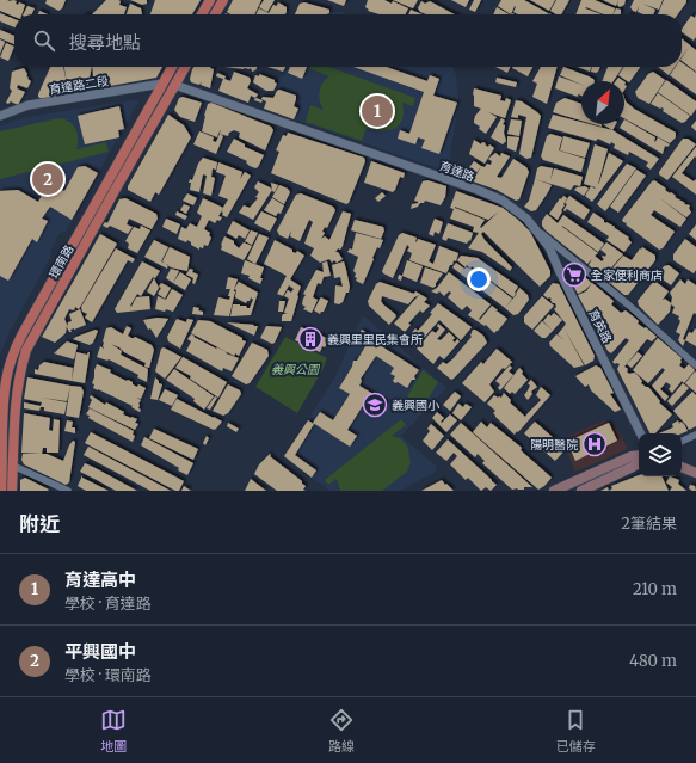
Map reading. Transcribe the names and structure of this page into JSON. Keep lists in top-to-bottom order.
{
  "streets": {
    "main road": ["環南路"],
    "street": ["育達路二段", "育達路", "育英路"]
  },
  "crossings": [
    ["育達路二段", "育達路"],
    ["育達路二段", "環南路"],
    ["育達路", "環南路"],
    ["育達路", "育英路"]
  ],
  "parks": ["義興公園"],
  "places": {
    "supermarket": ["全家便利商店"],
    "building": ["義興里里民集會所"],
    "school or university": ["義興國小"],
    "hospital": ["陽明醫院"]
  },
  "north": "top right",
  "page": {
    "search": "搜尋地點",
    "pins": ["1", "2"],
    "heading": ["附近", "2筆結果"],
    "list": [
      {
        "mark": "1",
        "name": "育達高中",
        "note": "學校 · 育達路",
        "value": "210 m"
      },
      {
        "mark": "2",
        "name": "平興國中",
        "note": "學校 · 環南路",
        "value": "480 m"
      }
    ],
    "nav": ["地圖", "路線", "已儲存"]
  }
}
